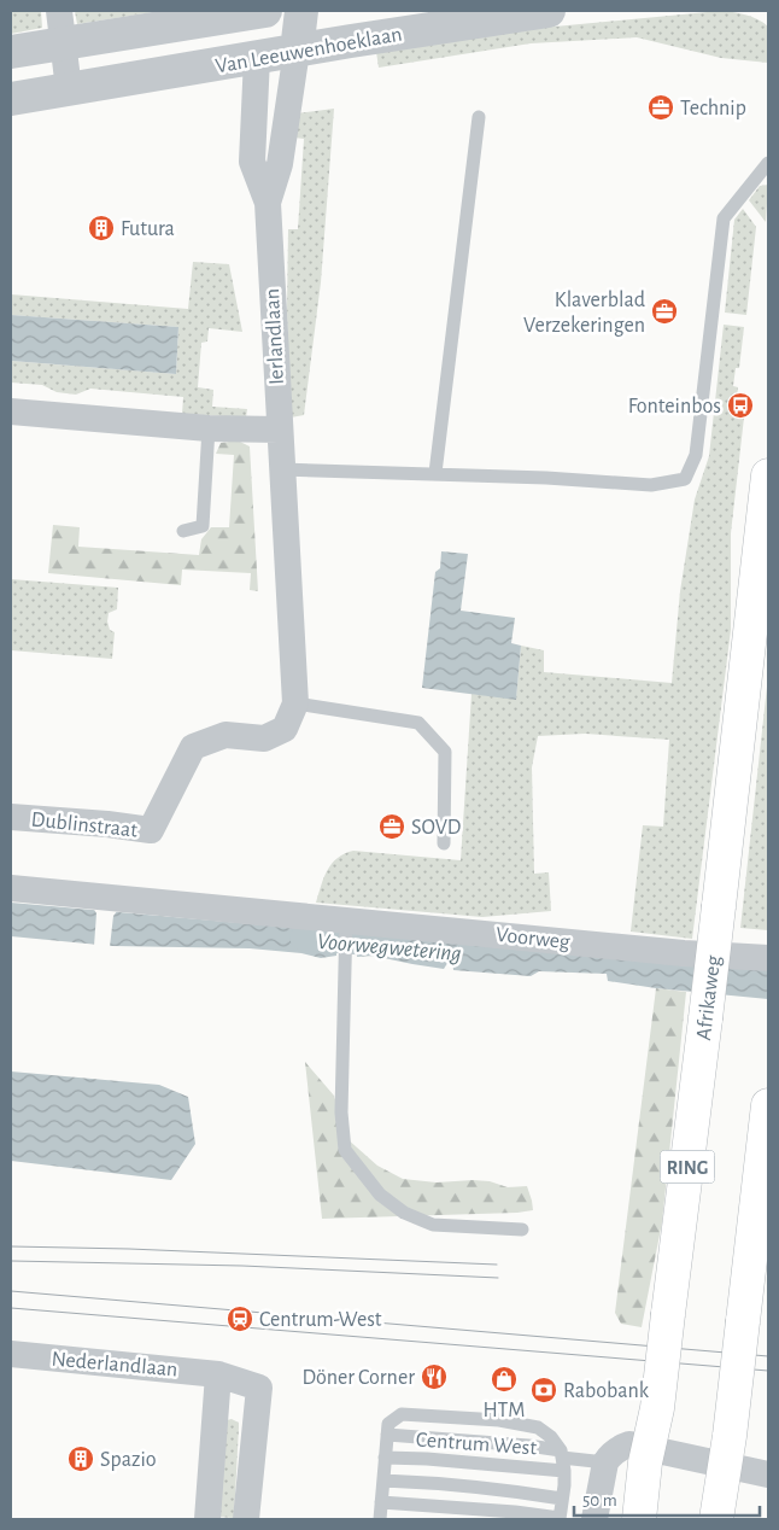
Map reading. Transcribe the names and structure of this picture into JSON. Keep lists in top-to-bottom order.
{
  "streets": {
    "main road": ["Afrikaweg", "RING"],
    "street": [
      "Van Leeuwenhoeklaan",
      "Ierlandlaan",
      "Dublinstraat",
      "Voorweg",
      "Nederlandlaan"
    ],
    "lane": ["Centrum West"]
  },
  "crossings": [
    ["Van Leeuwenhoeklaan", "Ierlandlaan"],
    ["Ierlandlaan", "Dublinstraat"]
  ],
  "water": ["Voorwegwetering"],
  "places": {
    "office": ["Technip", "Klaverblad Verzekeringen", "SOVD"],
    "building": ["Futura", "Spazio"],
    "bus stop": ["Fonteinbos"],
    "station": ["Centrum-West"],
    "restaurant": ["Döner Corner"],
    "shop": ["HTM"],
    "bank": ["Rabobank"]
  },
  "scale_bar": "50 m"
}
